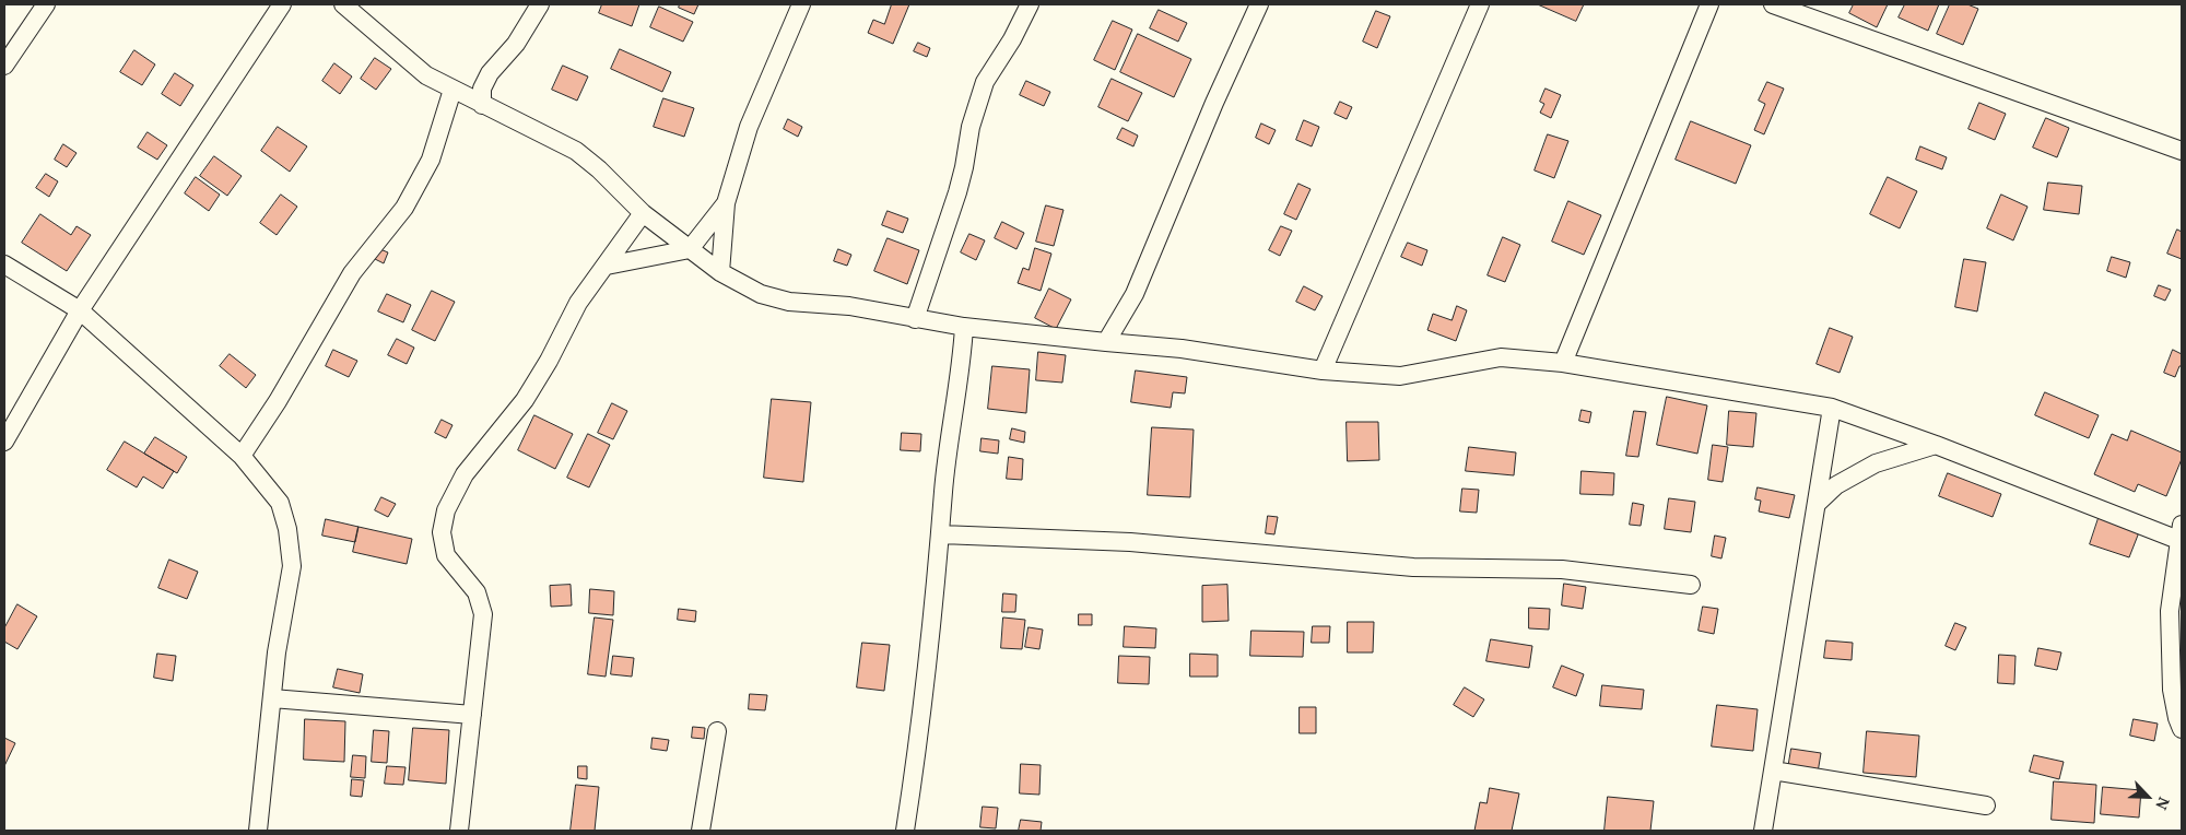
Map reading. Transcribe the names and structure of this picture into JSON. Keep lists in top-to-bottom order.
{
  "north": "bottom right"
}
